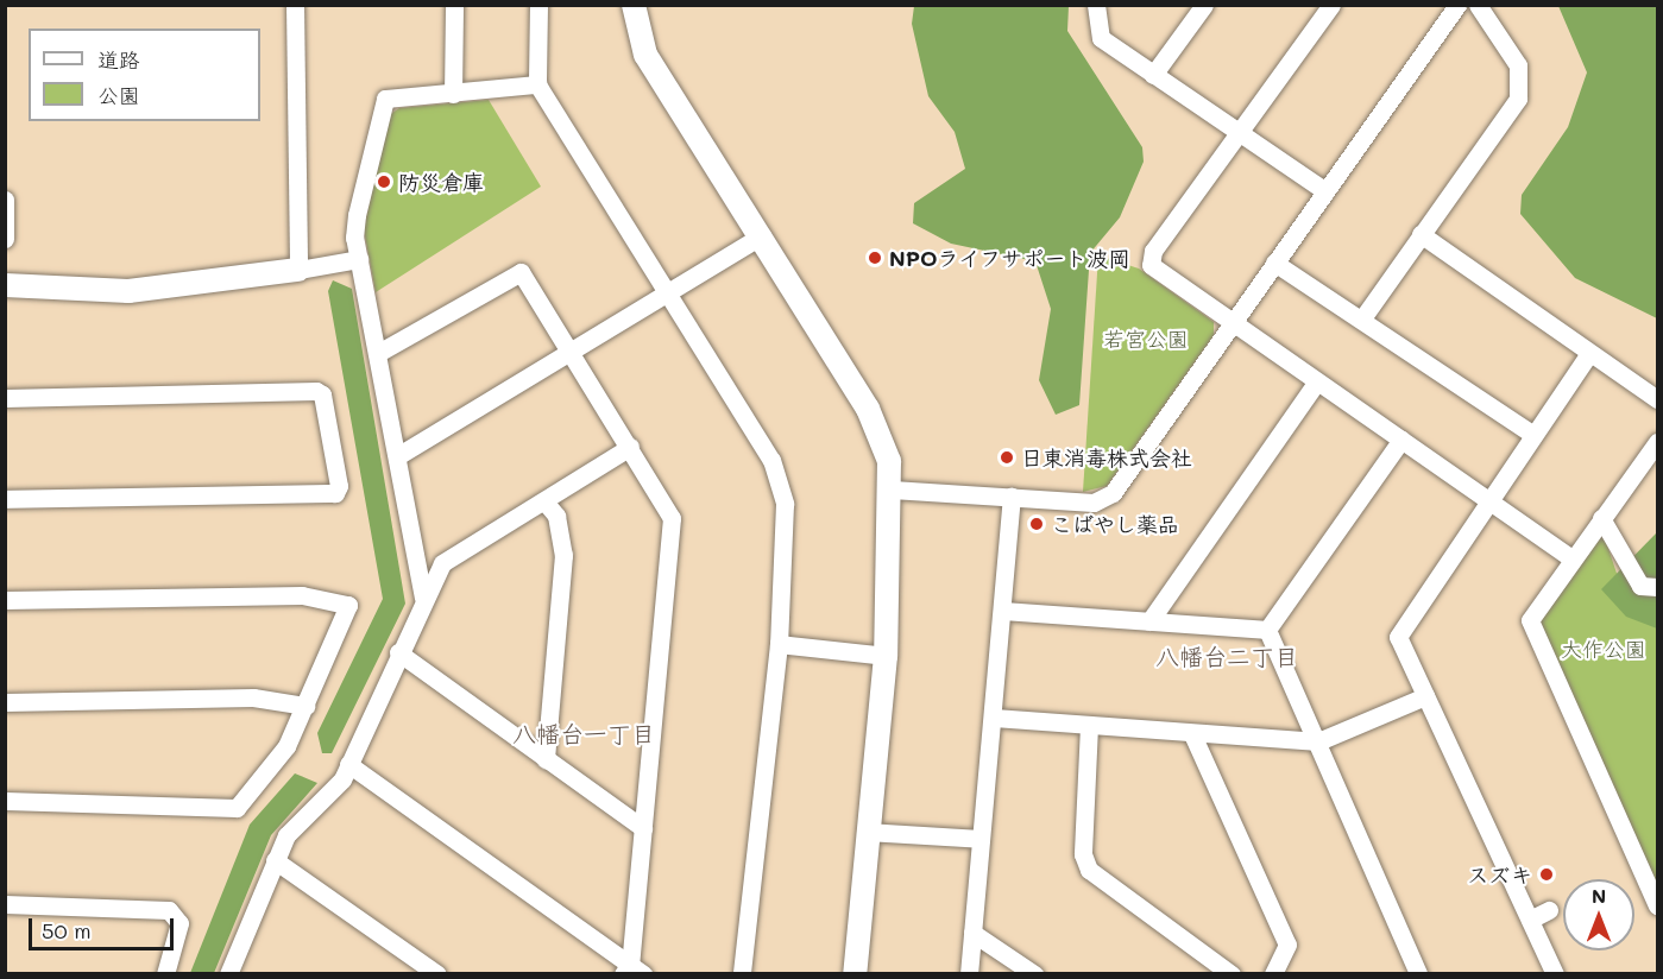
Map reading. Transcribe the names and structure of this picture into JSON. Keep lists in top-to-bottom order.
{
  "districts": ["八幡台二丁目", "八幡台一丁目"],
  "parks": ["若宮公園", "大作公園"],
  "places": [
    "防災倉庫",
    "NPOライフサポート波岡",
    "日東消毒株式会社",
    "こばやし薬品",
    "スズキ"
  ],
  "legend": ["道路", "公園"],
  "scale_bar": "50 m",
  "north": "top"
}
